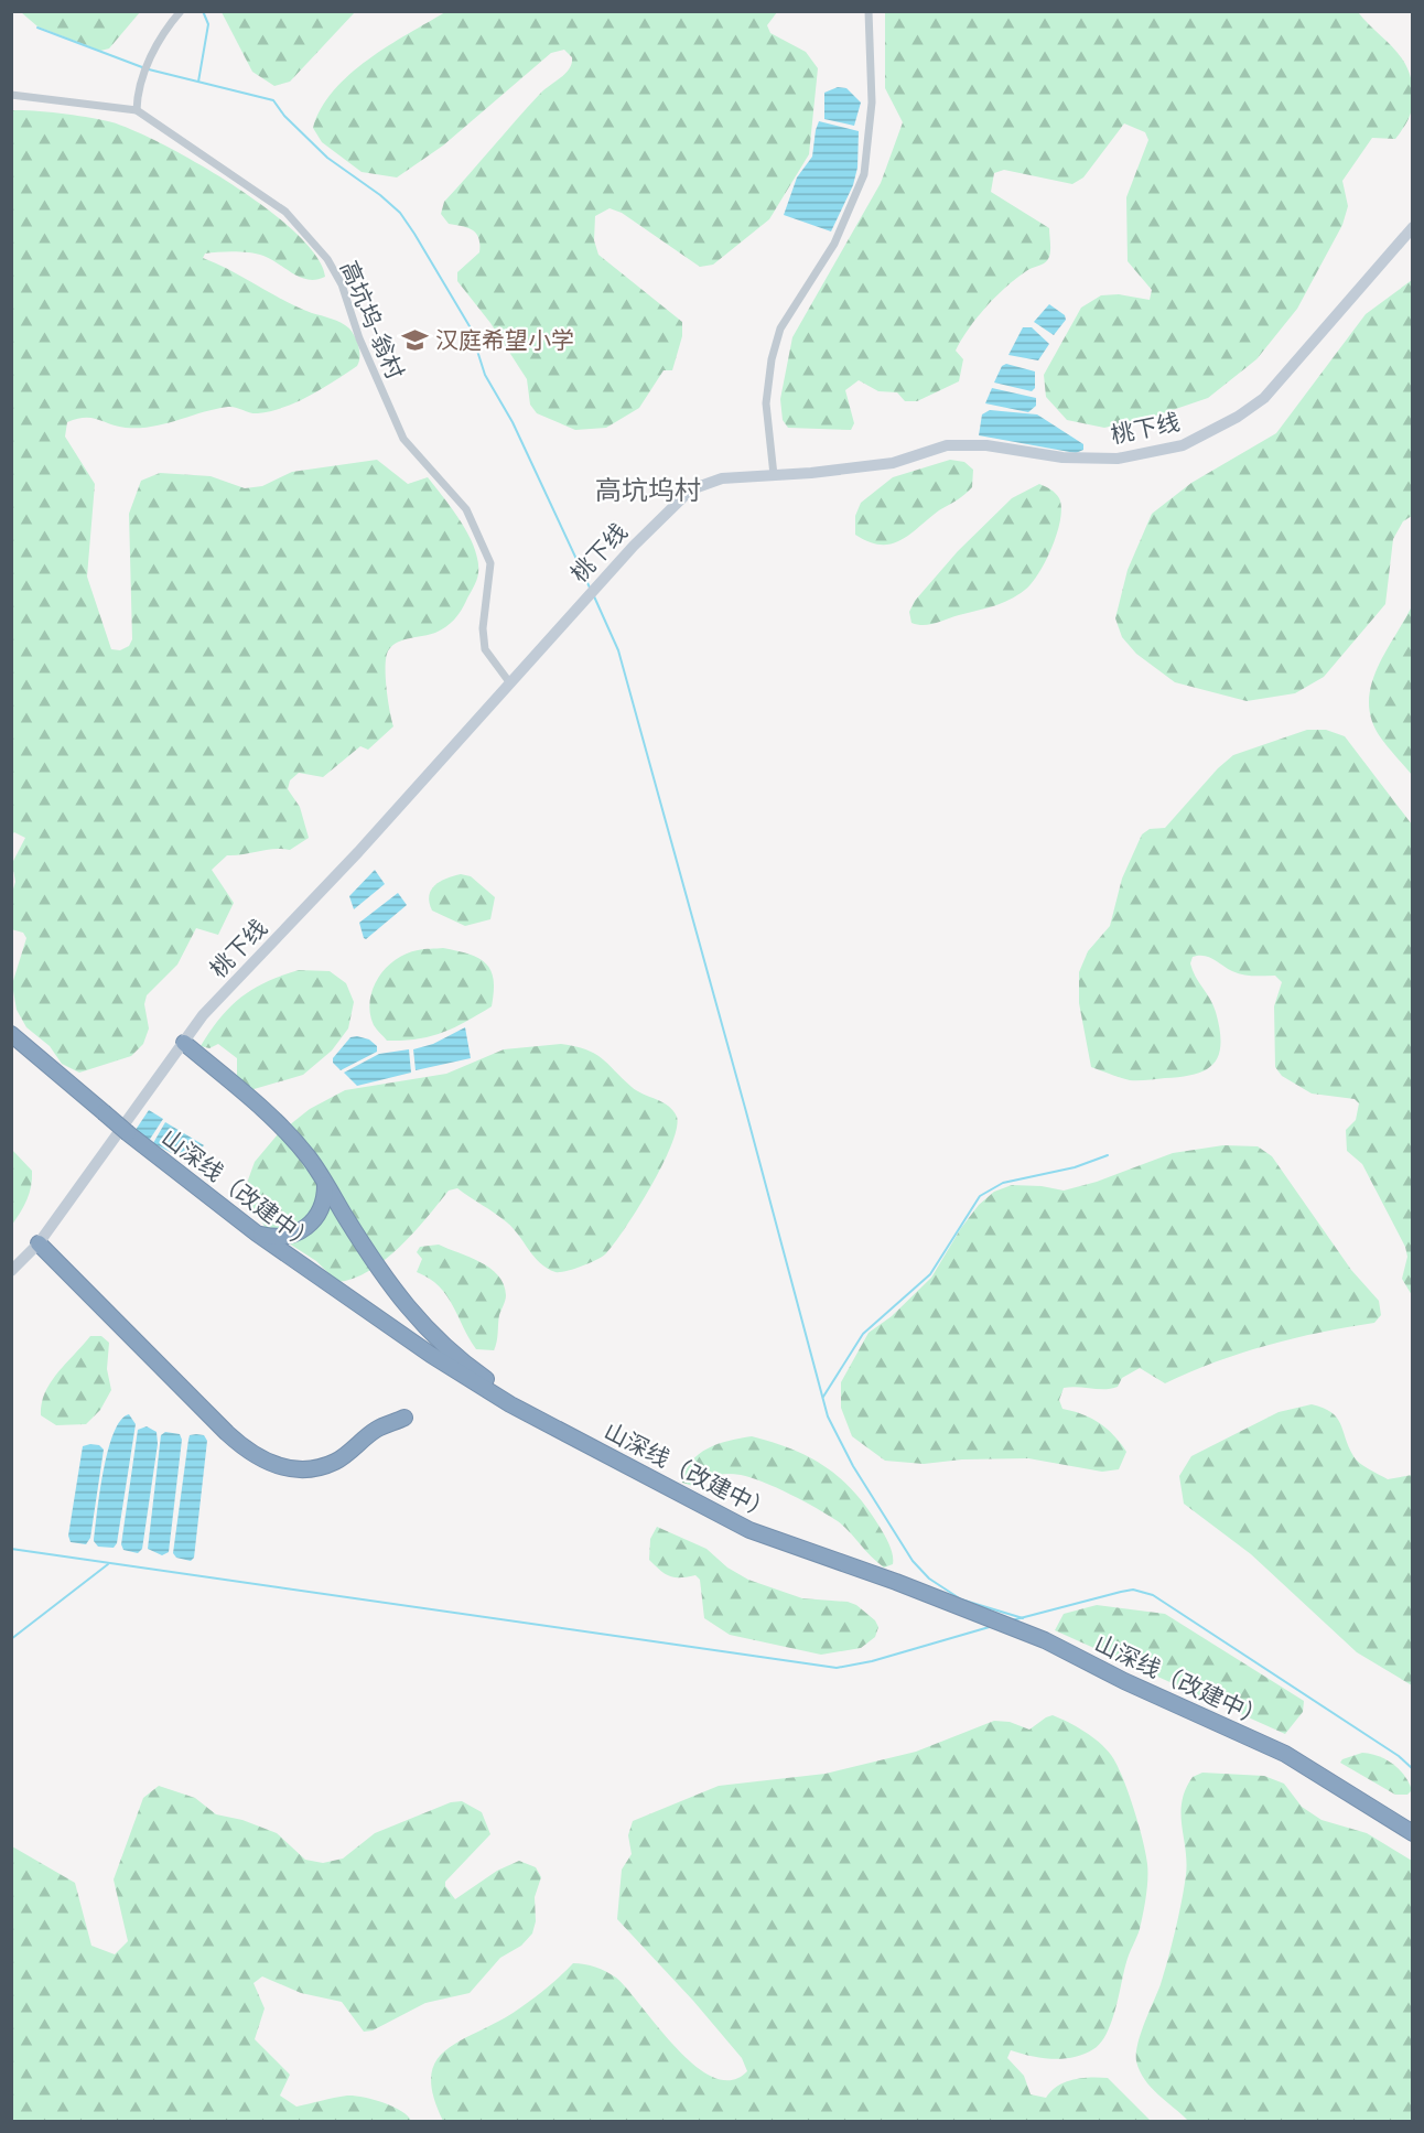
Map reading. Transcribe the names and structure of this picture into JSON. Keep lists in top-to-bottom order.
{
  "streets": {
    "highway": ["山深线（改建中）"],
    "main road": ["桃下线"],
    "street": ["高坑坞-翁村"]
  },
  "crossings": [
    ["高坑坞-翁村", "桃下线"]
  ],
  "districts": ["高坑坞村"],
  "places": {
    "school or university": ["汉庭希望小学"]
  }
}
